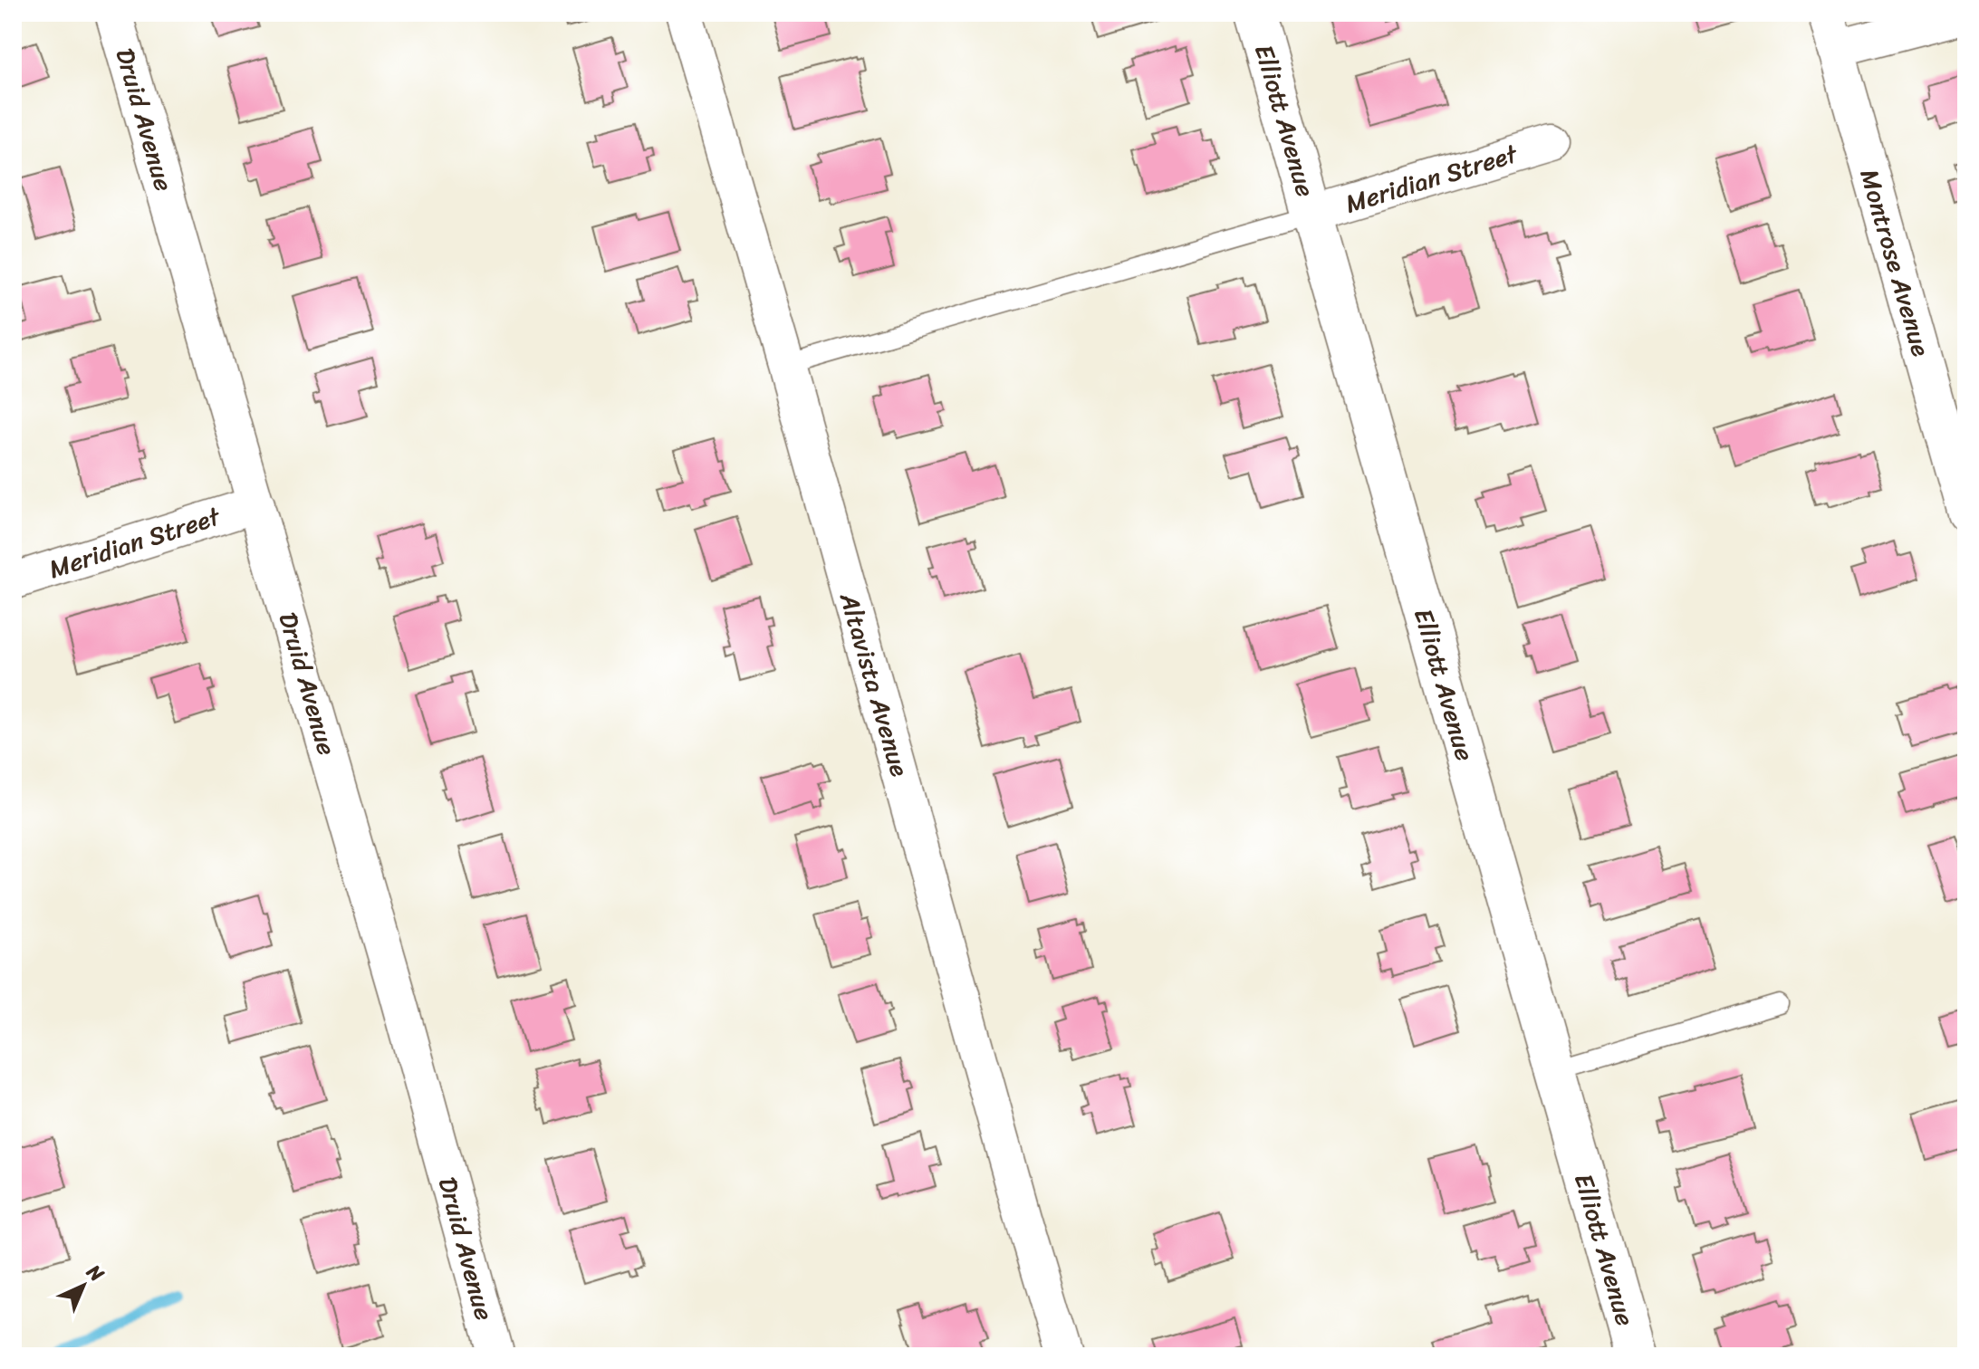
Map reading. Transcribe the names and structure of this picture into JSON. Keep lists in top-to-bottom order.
{
  "streets": {
    "street": [
      "Druid Avenue",
      "Elliott Avenue",
      "Meridian Street",
      "Montrose Avenue",
      "Altavista Avenue"
    ]
  },
  "crossings": [
    ["Druid Avenue", "Meridian Street"],
    ["Elliott Avenue", "Meridian Street"]
  ],
  "north": "top right"
}
